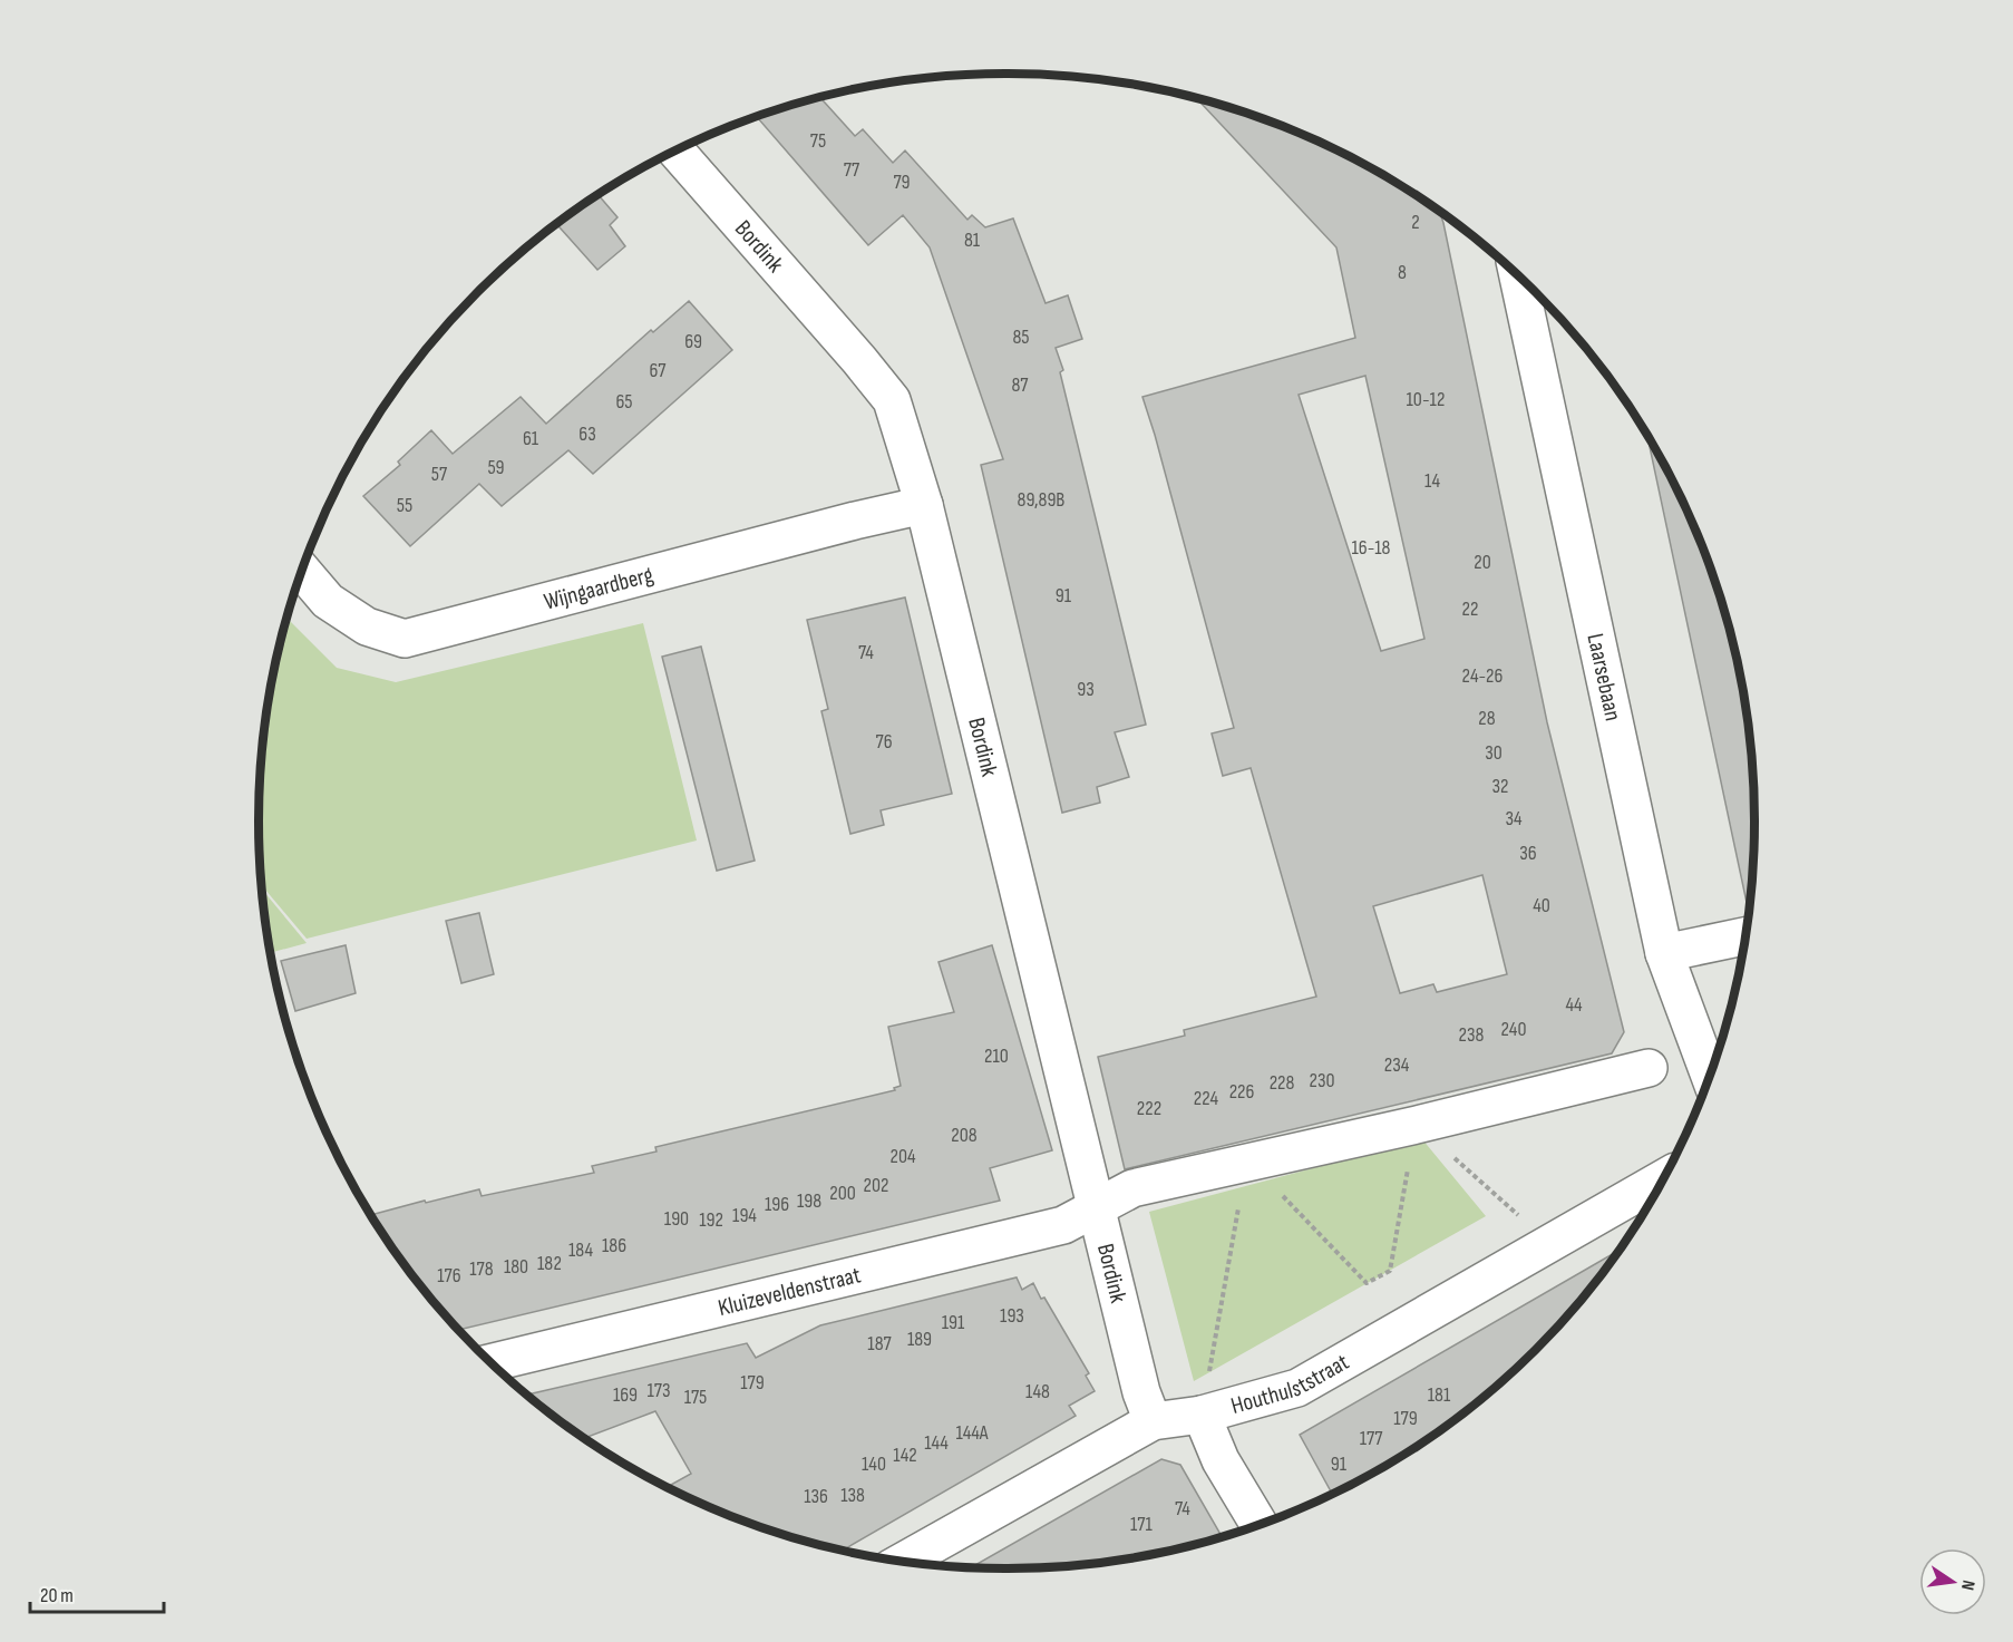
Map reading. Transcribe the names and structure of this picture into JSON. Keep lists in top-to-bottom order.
{
  "streets": {
    "street": [
      "Bordink",
      "Wijngaardberg",
      "Laarsebaan",
      "Kluizeveldenstraat",
      "Houthulststraat"
    ]
  },
  "crossings": [
    ["Bordink", "Wijngaardberg"],
    ["Bordink", "Kluizeveldenstraat"],
    ["Bordink", "Houthulststraat"]
  ],
  "house_numbers": [
    "75",
    "77",
    "79",
    "2",
    "81",
    "8",
    "85",
    "69",
    "67",
    "87",
    "10-12",
    "65",
    "63",
    "61",
    "59",
    "57",
    "14",
    "89,89B",
    "55",
    "16-18",
    "20",
    "91",
    "22",
    "74",
    "24-26",
    "93",
    "28",
    "76",
    "30",
    "32",
    "34",
    "36",
    "40",
    "44",
    "240",
    "238",
    "210",
    "234",
    "230",
    "228",
    "226",
    "224",
    "222",
    "208",
    "204",
    "202",
    "200",
    "198",
    "196",
    "194",
    "190",
    "192",
    "186",
    "184",
    "182",
    "180",
    "178",
    "176",
    "193",
    "191",
    "189",
    "187",
    "179",
    "173",
    "148",
    "169",
    "181",
    "175",
    "179",
    "144A",
    "177",
    "144",
    "142",
    "140",
    "91",
    "138",
    "136",
    "74",
    "171"
  ],
  "scale_bar": "20 m",
  "north": "right"
}
